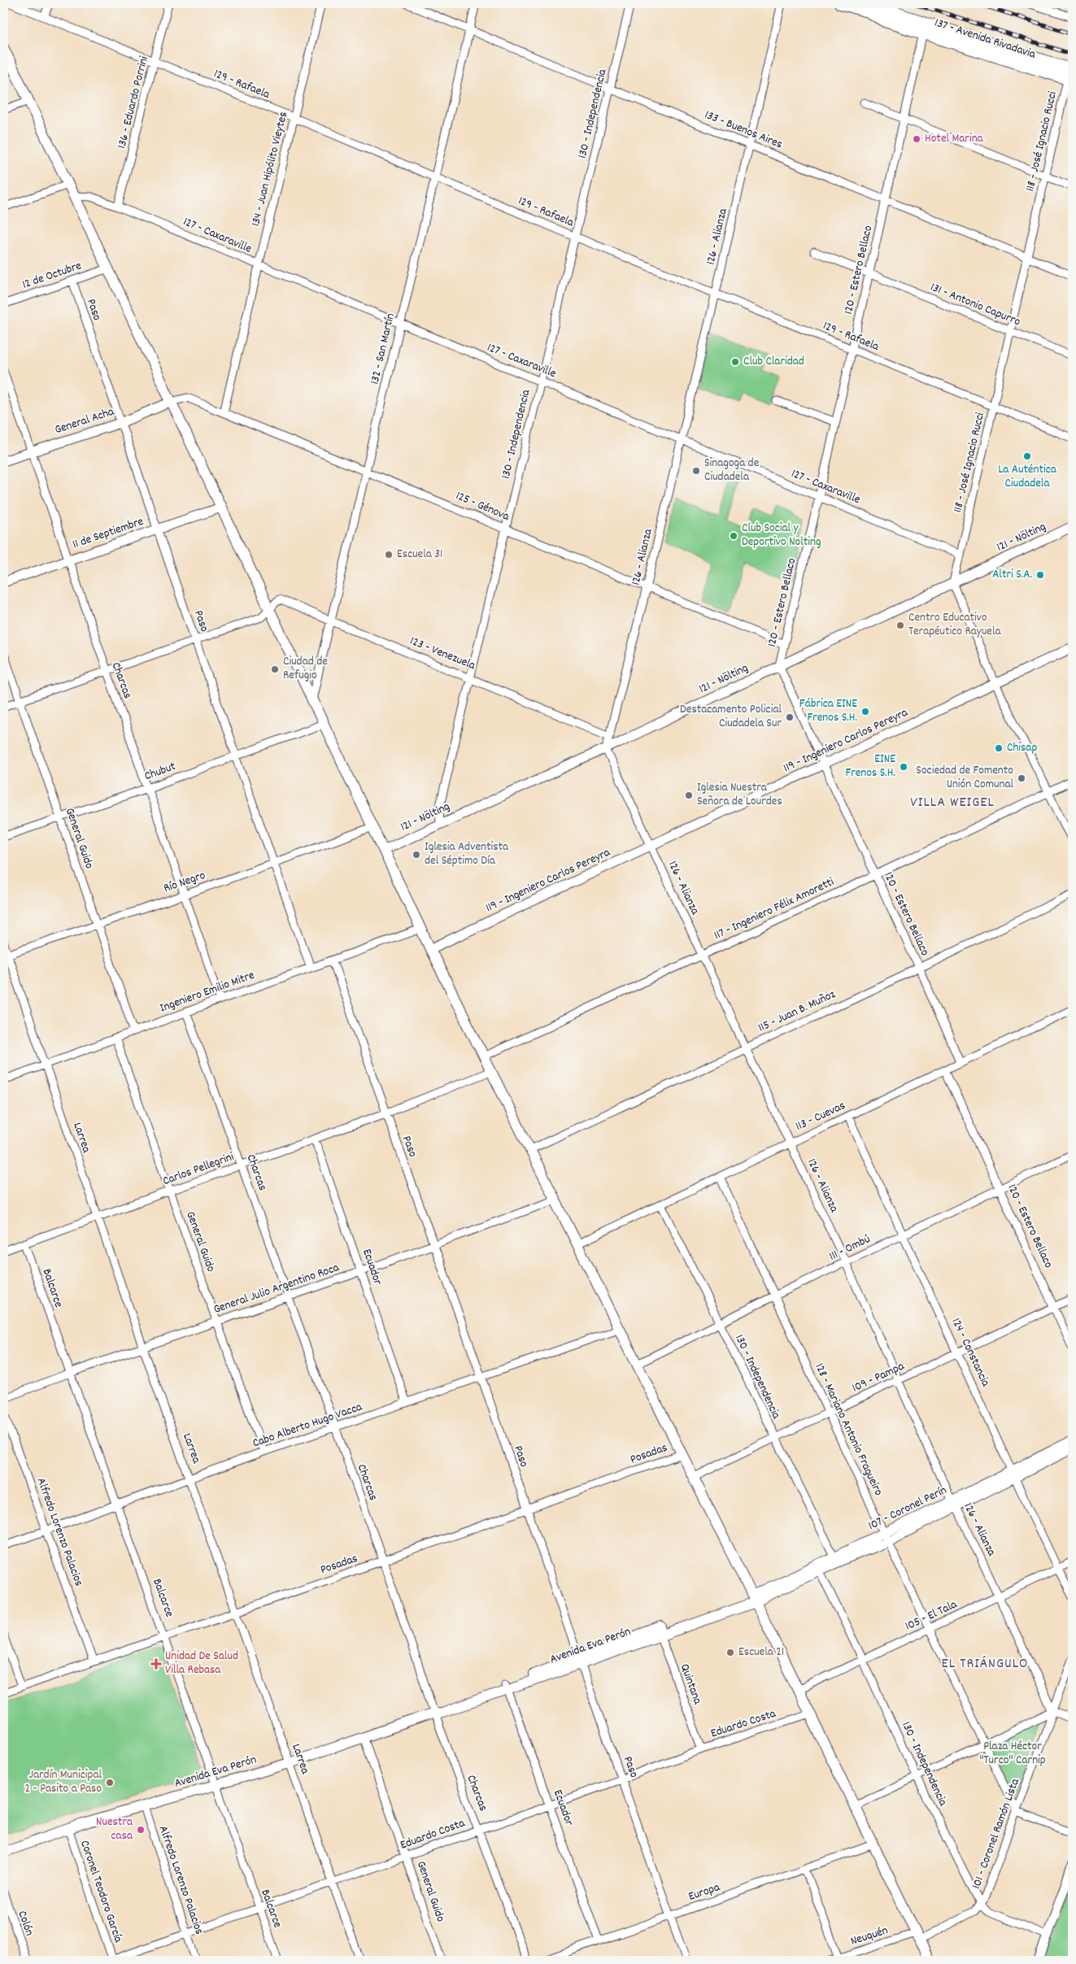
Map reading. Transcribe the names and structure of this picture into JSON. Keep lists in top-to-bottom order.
{
  "streets": {
    "main road": ["137 - Avenida Rivadavia", "Avenida Eva Perón"],
    "street": [
      "129 - Rafaela",
      "136 - Eduardo Porrini",
      "130 - Independencia",
      "133 - Buenos Aires",
      "118 - José Ignacio Rucci",
      "134 - Juan Hipólito Vieytes",
      "127 - Caxaraville",
      "126 - Alianza",
      "120 - Estero Bellaco",
      "12 de Octubre",
      "131 - Antonio Capurro",
      "Paso",
      "132 - San Martín",
      "General Acha",
      "125 - Génova",
      "11 de Septiembre",
      "121 - Nölting",
      "123 - Venezuela",
      "Charcas",
      "119 - Ingeniero Carlos Pereyra",
      "Chubut",
      "General Guido",
      "Río Negro",
      "117 - Ingeniero Félix Amoretti",
      "Ingeniero Emilio Mitre",
      "115 - Juan B. Muñoz",
      "113 - Cuevas",
      "Larrea",
      "Carlos Pellegrini",
      "111 - Ombú",
      "Ecuador",
      "Balcarce",
      "General Julio Argentino Roca",
      "124 - Constancia",
      "109 - Pampa",
      "Cabo Alberto Hugo Vacca",
      "128 - Mariano Antonio Fragueiro",
      "Posadas",
      "107 - Coronel Perín",
      "Alfredo Lorenzo Palacios",
      "105 - El Tala",
      "Quintana",
      "Eduardo Costa",
      "101 - Coronel Ramón Lista",
      "Coronel Teodoro García",
      "Europa",
      "Colón",
      "Neuquén"
    ]
  },
  "crossings": [
    ["137 - Avenida Rivadavia", "118 - José Ignacio Rucci"],
    ["137 - Avenida Rivadavia", "120 - Estero Bellaco"],
    ["129 - Rafaela", "136 - Eduardo Porrini"],
    ["129 - Rafaela", "130 - Independencia"],
    ["129 - Rafaela", "118 - José Ignacio Rucci"],
    ["129 - Rafaela", "134 - Juan Hipólito Vieytes"],
    ["129 - Rafaela", "126 - Alianza"],
    ["129 - Rafaela", "120 - Estero Bellaco"],
    ["129 - Rafaela", "132 - San Martín"],
    ["136 - Eduardo Porrini", "127 - Caxaraville"],
    ["130 - Independencia", "133 - Buenos Aires"],
    ["130 - Independencia", "127 - Caxaraville"],
    ["130 - Independencia", "125 - Génova"],
    ["130 - Independencia", "121 - Nölting"],
    ["130 - Independencia", "123 - Venezuela"],
    ["130 - Independencia", "113 - Cuevas"],
    ["130 - Independencia", "111 - Ombú"],
    ["130 - Independencia", "109 - Pampa"],
    ["130 - Independencia", "107 - Coronel Perín"],
    ["130 - Independencia", "105 - El Tala"],
    ["130 - Independencia", "101 - Coronel Ramón Lista"],
    ["133 - Buenos Aires", "118 - José Ignacio Rucci"],
    ["133 - Buenos Aires", "126 - Alianza"],
    ["133 - Buenos Aires", "120 - Estero Bellaco"],
    ["133 - Buenos Aires", "132 - San Martín"],
    ["118 - José Ignacio Rucci", "127 - Caxaraville"],
    ["118 - José Ignacio Rucci", "131 - Antonio Capurro"],
    ["118 - José Ignacio Rucci", "121 - Nölting"],
    ["134 - Juan Hipólito Vieytes", "127 - Caxaraville"],
    ["134 - Juan Hipólito Vieytes", "125 - Génova"],
    ["127 - Caxaraville", "126 - Alianza"],
    ["127 - Caxaraville", "120 - Estero Bellaco"],
    ["127 - Caxaraville", "132 - San Martín"],
    ["126 - Alianza", "125 - Génova"],
    ["126 - Alianza", "121 - Nölting"],
    ["126 - Alianza", "123 - Venezuela"],
    ["126 - Alianza", "119 - Ingeniero Carlos Pereyra"],
    ["126 - Alianza", "117 - Ingeniero Félix Amoretti"],
    ["126 - Alianza", "115 - Juan B. Muñoz"],
    ["126 - Alianza", "113 - Cuevas"],
    ["126 - Alianza", "111 - Ombú"],
    ["126 - Alianza", "109 - Pampa"],
    ["126 - Alianza", "107 - Coronel Perín"],
    ["126 - Alianza", "105 - El Tala"],
    ["126 - Alianza", "101 - Coronel Ramón Lista"],
    ["120 - Estero Bellaco", "131 - Antonio Capurro"],
    ["120 - Estero Bellaco", "125 - Génova"],
    ["120 - Estero Bellaco", "121 - Nölting"],
    ["120 - Estero Bellaco", "119 - Ingeniero Carlos Pereyra"],
    ["120 - Estero Bellaco", "117 - Ingeniero Félix Amoretti"],
    ["120 - Estero Bellaco", "115 - Juan B. Muñoz"],
    ["120 - Estero Bellaco", "113 - Cuevas"],
    ["120 - Estero Bellaco", "111 - Ombú"],
    ["120 - Estero Bellaco", "109 - Pampa"],
    ["12 de Octubre", "Paso"],
    ["Paso", "General Acha"],
    ["Paso", "11 de Septiembre"],
    ["Paso", "Chubut"],
    ["Paso", "Río Negro"],
    ["Paso", "Ingeniero Emilio Mitre"],
    ["Paso", "Carlos Pellegrini"],
    ["Paso", "General Julio Argentino Roca"],
    ["Paso", "Cabo Alberto Hugo Vacca"],
    ["Paso", "Posadas"],
    ["Paso", "Avenida Eva Perón"],
    ["Paso", "Eduardo Costa"],
    ["Paso", "Europa"],
    ["132 - San Martín", "125 - Génova"],
    ["132 - San Martín", "123 - Venezuela"],
    ["General Acha", "125 - Génova"],
    ["General Acha", "Charcas"],
    ["11 de Septiembre", "Charcas"],
    ["Charcas", "Chubut"],
    ["Charcas", "Río Negro"],
    ["Charcas", "Ingeniero Emilio Mitre"],
    ["Charcas", "Carlos Pellegrini"],
    ["Charcas", "General Julio Argentino Roca"],
    ["Charcas", "Cabo Alberto Hugo Vacca"],
    ["Charcas", "Posadas"],
    ["Charcas", "Avenida Eva Perón"],
    ["Charcas", "Eduardo Costa"],
    ["Chubut", "General Guido"],
    ["General Guido", "Río Negro"],
    ["General Guido", "Ingeniero Emilio Mitre"],
    ["General Guido", "Carlos Pellegrini"],
    ["General Guido", "General Julio Argentino Roca"],
    ["General Guido", "Cabo Alberto Hugo Vacca"],
    ["General Guido", "Avenida Eva Perón"],
    ["General Guido", "Eduardo Costa"],
    ["Río Negro", "Larrea"],
    ["Ingeniero Emilio Mitre", "Larrea"],
    ["113 - Cuevas", "124 - Constancia"],
    ["113 - Cuevas", "128 - Mariano Antonio Fragueiro"],
    ["Larrea", "Carlos Pellegrini"],
    ["Larrea", "General Julio Argentino Roca"],
    ["Larrea", "Cabo Alberto Hugo Vacca"],
    ["Larrea", "Posadas"],
    ["Larrea", "Avenida Eva Perón"],
    ["Larrea", "Eduardo Costa"],
    ["Carlos Pellegrini", "Ecuador"],
    ["Carlos Pellegrini", "Balcarce"],
    ["111 - Ombú", "124 - Constancia"],
    ["111 - Ombú", "128 - Mariano Antonio Fragueiro"],
    ["Ecuador", "General Julio Argentino Roca"],
    ["Ecuador", "Cabo Alberto Hugo Vacca"],
    ["Ecuador", "Avenida Eva Perón"],
    ["Ecuador", "Eduardo Costa"],
    ["Ecuador", "Europa"],
    ["Balcarce", "General Julio Argentino Roca"],
    ["Balcarce", "Cabo Alberto Hugo Vacca"],
    ["Balcarce", "Posadas"],
    ["Balcarce", "Avenida Eva Perón"],
    ["Balcarce", "Eduardo Costa"],
    ["124 - Constancia", "109 - Pampa"],
    ["124 - Constancia", "107 - Coronel Perín"],
    ["124 - Constancia", "105 - El Tala"],
    ["109 - Pampa", "128 - Mariano Antonio Fragueiro"],
    ["Cabo Alberto Hugo Vacca", "Alfredo Lorenzo Palacios"],
    ["128 - Mariano Antonio Fragueiro", "107 - Coronel Perín"],
    ["128 - Mariano Antonio Fragueiro", "105 - El Tala"],
    ["128 - Mariano Antonio Fragueiro", "101 - Coronel Ramón Lista"],
    ["Posadas", "Alfredo Lorenzo Palacios"],
    ["107 - Coronel Perín", "Avenida Eva Perón"],
    ["Alfredo Lorenzo Palacios", "Avenida Eva Perón"],
    ["Alfredo Lorenzo Palacios", "Eduardo Costa"],
    ["Avenida Eva Perón", "Quintana"],
    ["Avenida Eva Perón", "Coronel Teodoro García"],
    ["Quintana", "Eduardo Costa"],
    ["Eduardo Costa", "Coronel Teodoro García"],
    ["101 - Coronel Ramón Lista", "Neuquén"]
  ],
  "districts": ["VILLA WEIGEL", "EL TRIÁNGULO"],
  "parks": ["Plaza Héctor \"Turco\" Carnip"],
  "places": {
    "other": [
      "Hotel Marina",
      "Club Claridad",
      "La Auténtica Ciudadela",
      "Sinagoga de Ciudadela",
      "Club Social y Deportivo Nolting",
      "Escuela 31",
      "Altri S.A.",
      "Centro Educativo Terapéutico Rayuela",
      "Ciudad de Refugio",
      "Fábrica EINE Frenos S.H.",
      "Destacamento Policial Ciudadela Sur",
      "Chisap",
      "EINE Frenos S.H.",
      "Sociedad de Fomento Unión Comunal",
      "Iglesia Nuestra Señora de Lourdes",
      "Iglesia Adventista del Séptimo Día",
      "Escuela 21",
      "Jardín Municipal 2 - Pasito a Paso",
      "Nuestra casa"
    ],
    "health": ["Unidad De Salud Villa Rebasa"]
  }
}
